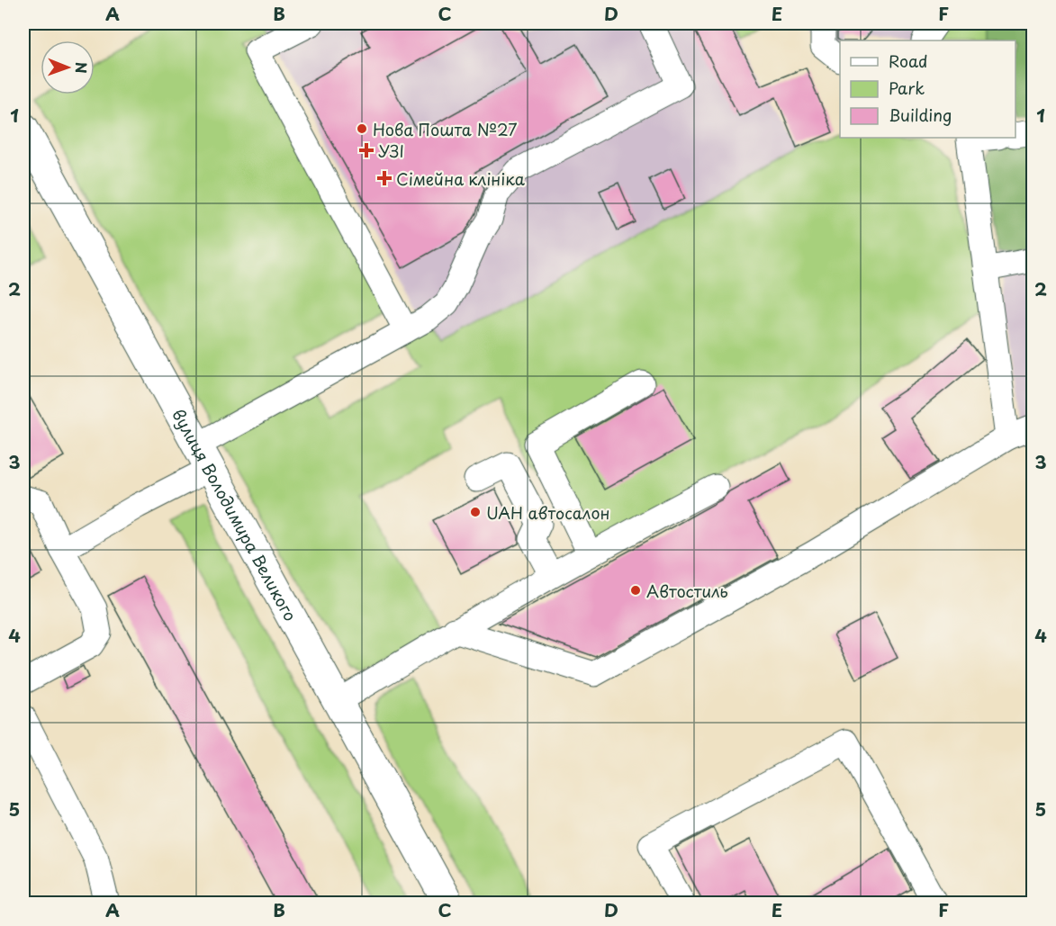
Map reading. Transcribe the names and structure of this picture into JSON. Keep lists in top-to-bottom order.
{
  "streets": {
    "main road": ["вулиця Володимира Великого"]
  },
  "places": {
    "other": ["Нова Пошта №27", "UAH автосалон", "Автостиль"],
    "health": ["УЗІ", "Сімейна клініка"]
  },
  "legend": ["Road", "Park", "Building"],
  "north": "right",
  "grid": {
    "columns": [
      "A",
      "B",
      "C",
      "D",
      "E",
      "F"
    ],
    "rows": [
      "1",
      "2",
      "3",
      "4",
      "5"
    ]
  }
}
